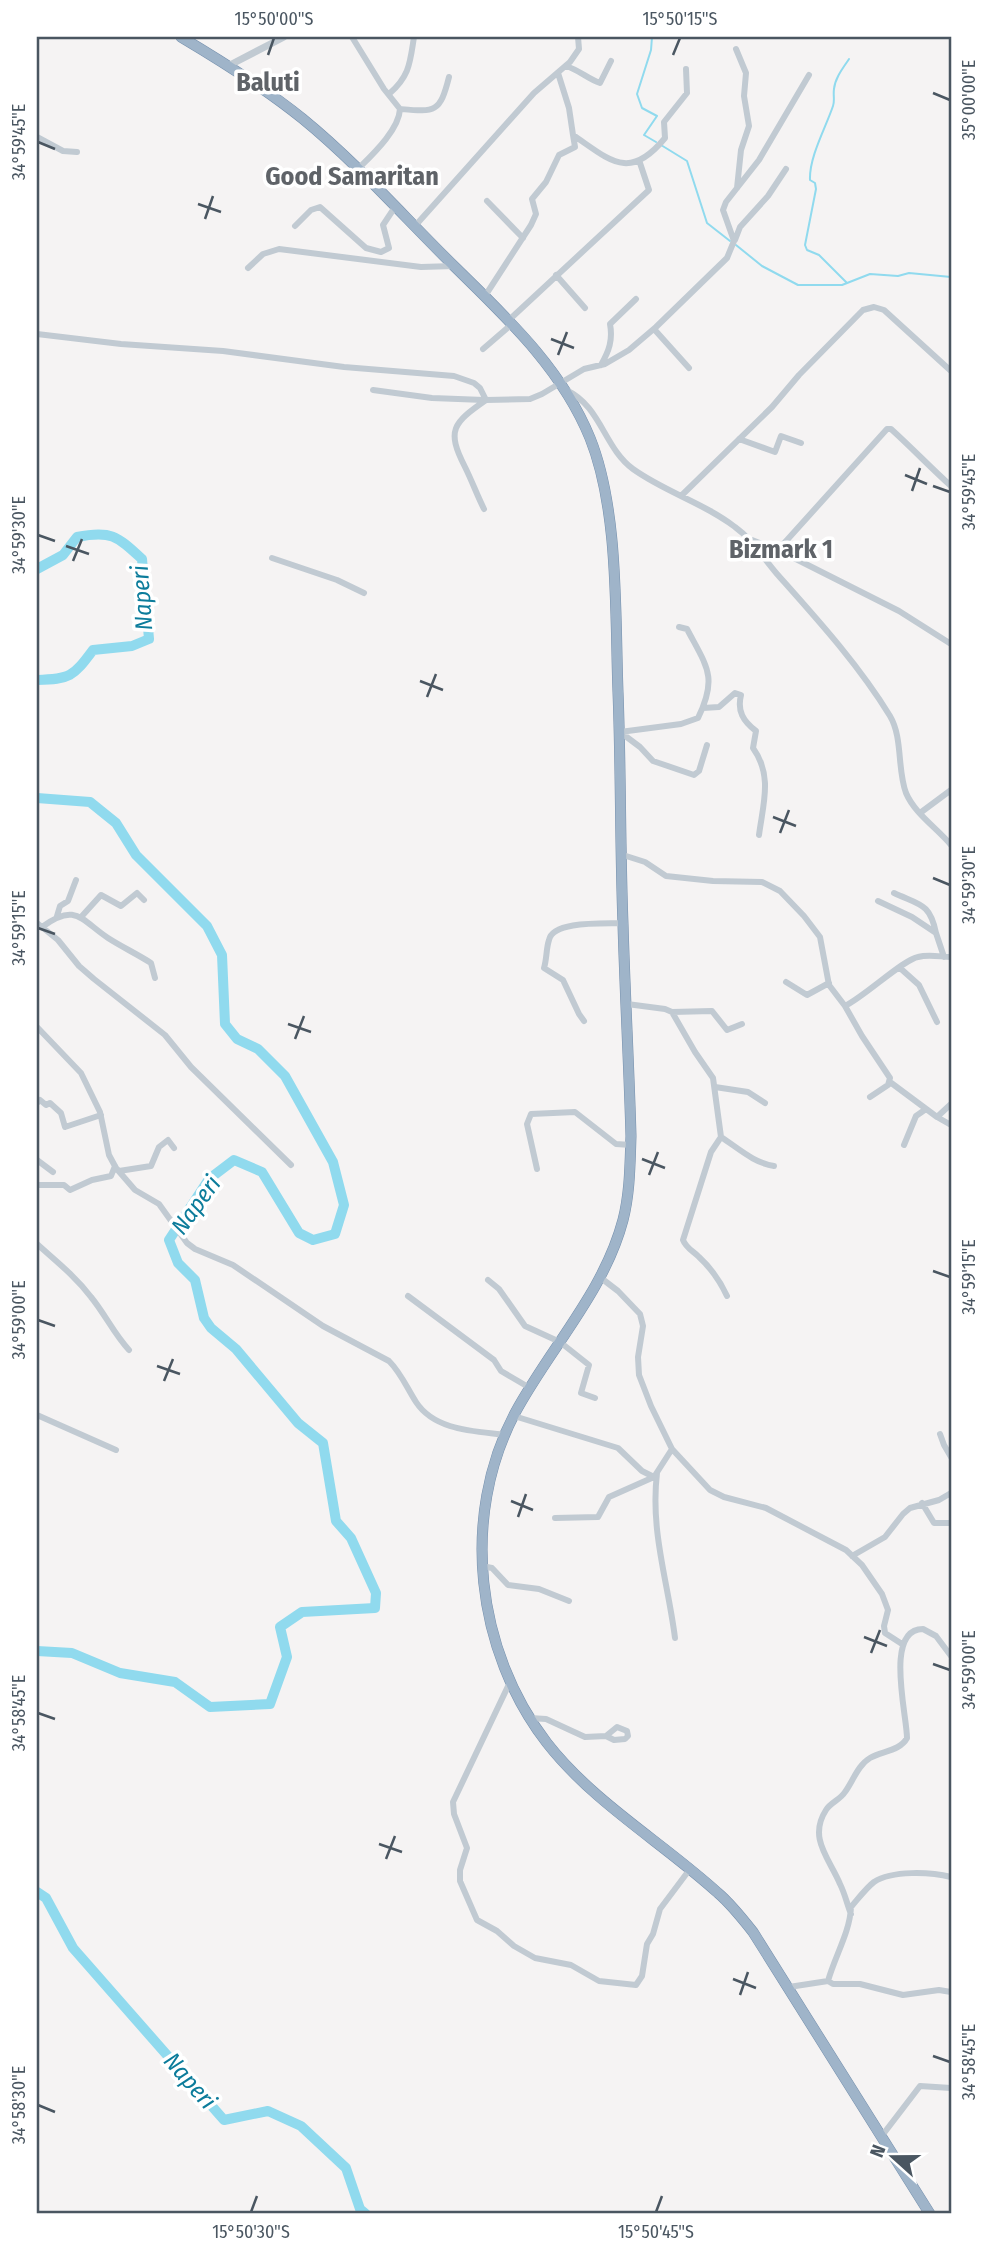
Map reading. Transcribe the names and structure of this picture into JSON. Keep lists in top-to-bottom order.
{
  "districts": ["Baluti", "Good Samaritan", "Bizmark 1"],
  "water": ["Naperi"],
  "north": "left",
  "coordinates": [
    "15°50'00\"S",
    "15°50'15\"S",
    "35°00'00\"E",
    "34°59'45\"E",
    "34°59'30\"E",
    "34°59'15\"E",
    "34°59'00\"E",
    "34°58'45\"E",
    "34°58'30\"E",
    "15°50'30\"S",
    "15°50'45\"S"
  ]
}
